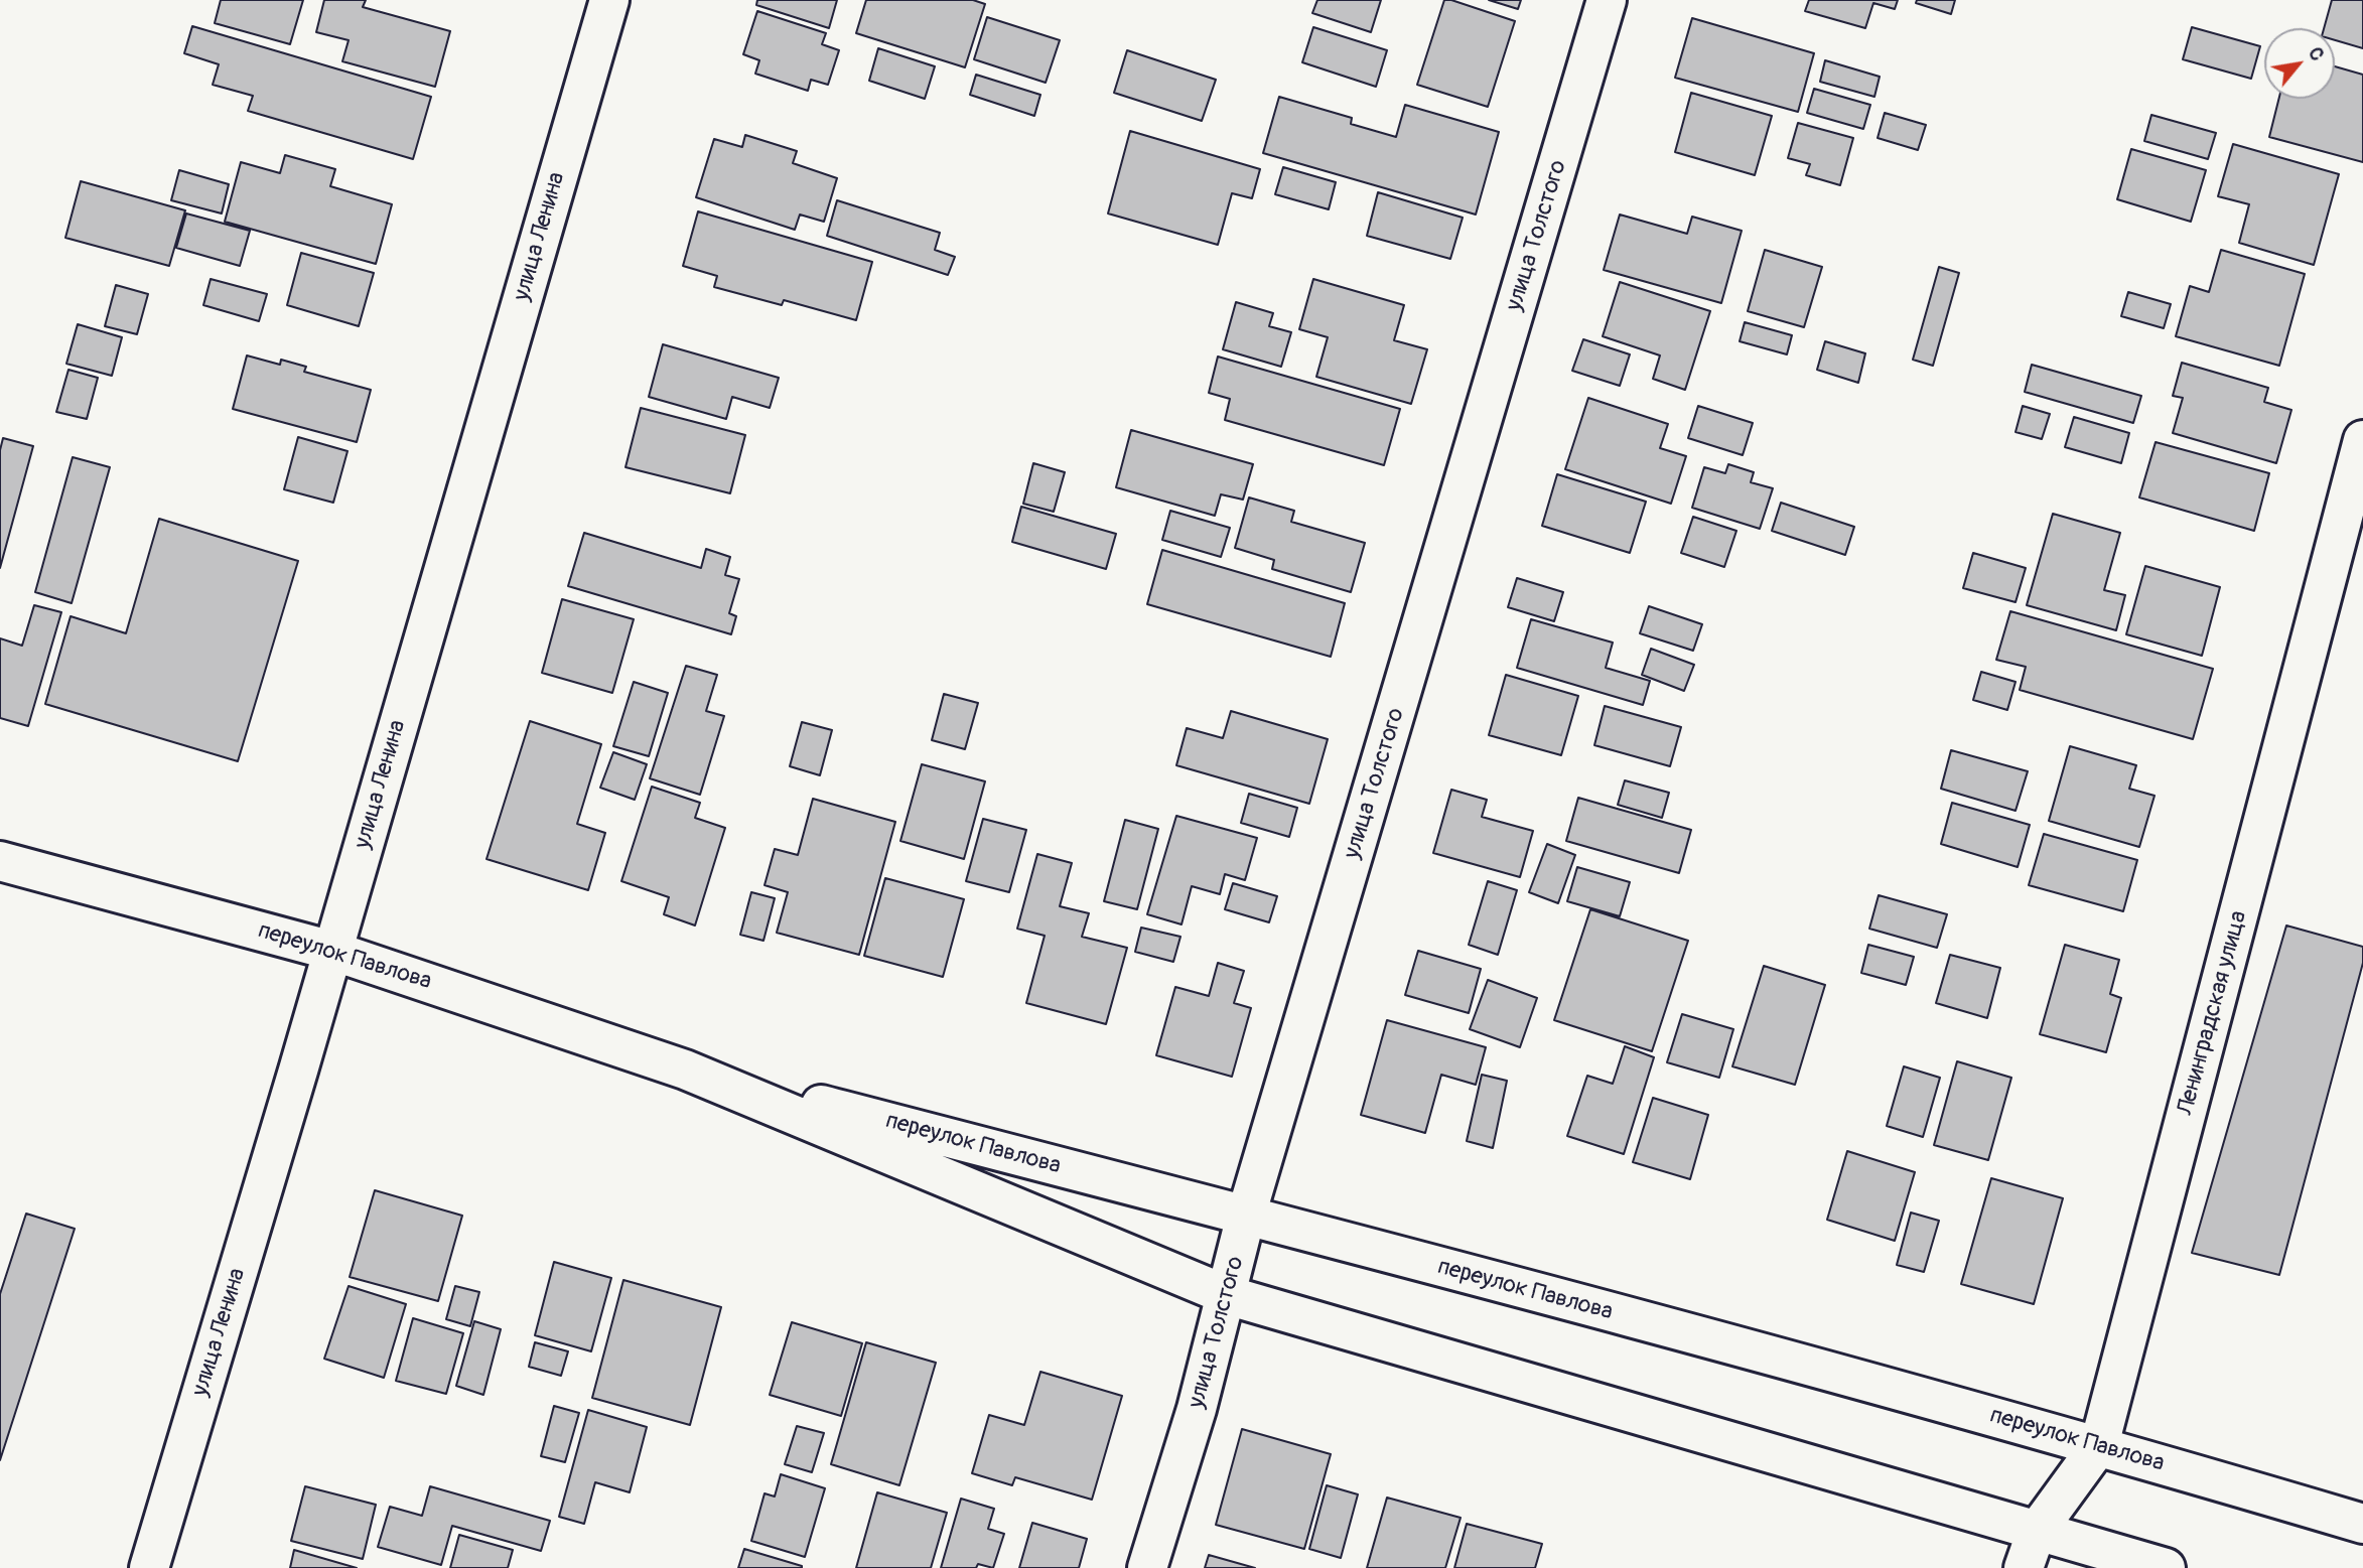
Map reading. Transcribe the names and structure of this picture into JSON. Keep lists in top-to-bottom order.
{
  "streets": {
    "street": [
      "улица Толстого",
      "улица Ленина",
      "переулок Павлова",
      "Ленинградская улица"
    ]
  },
  "crossings": [
    ["улица Толстого", "переулок Павлова"],
    ["улица Ленина", "переулок Павлова"],
    ["переулок Павлова", "Ленинградская улица"]
  ],
  "north": "top right"
}
